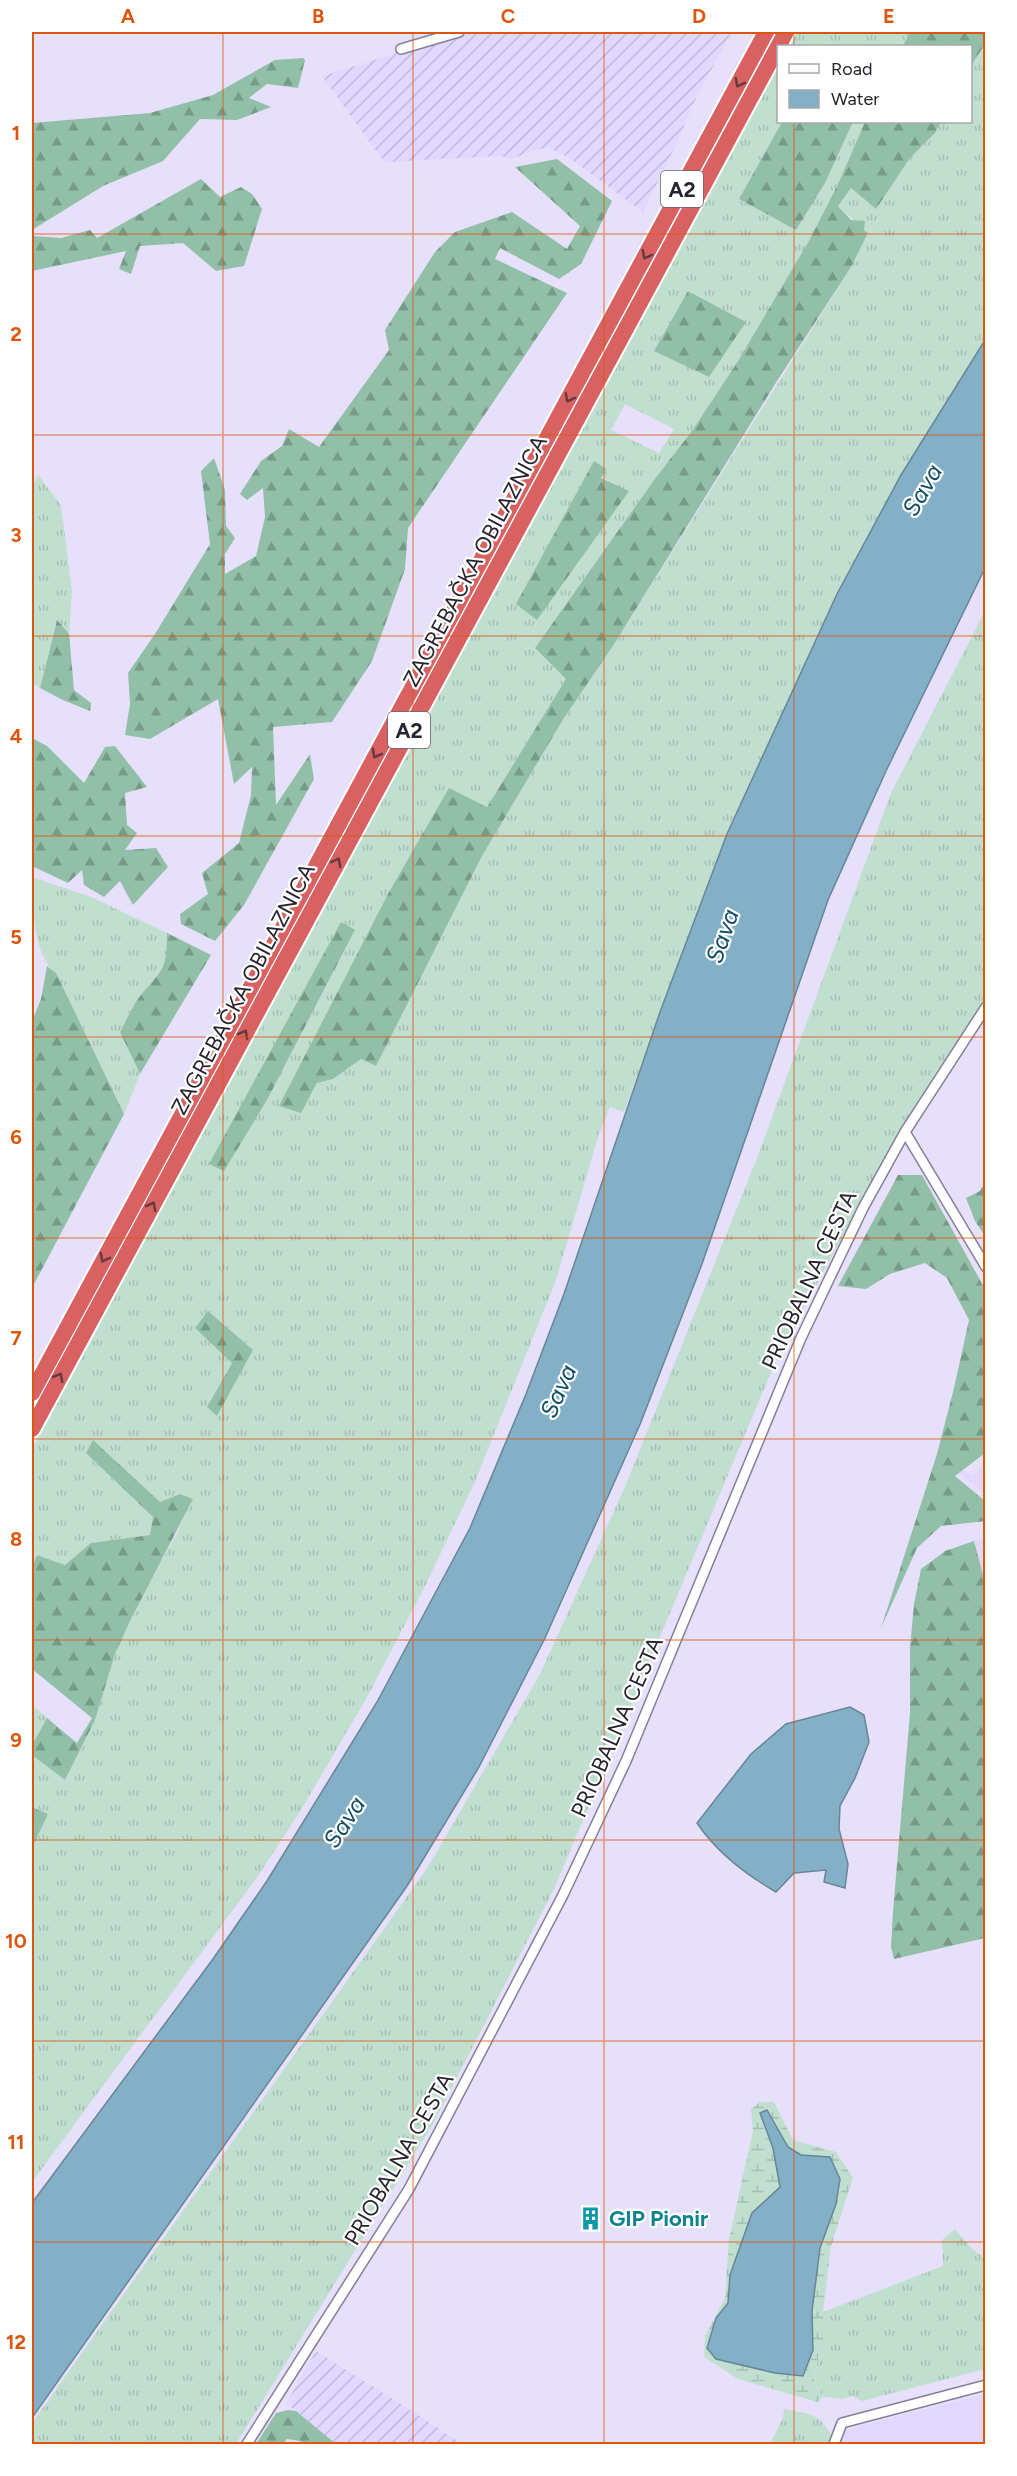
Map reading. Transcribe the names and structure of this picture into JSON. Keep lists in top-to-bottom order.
{
  "streets": {
    "highway": ["A2", "ZAGREBAČKA OBILAZNICA"],
    "street": ["PRIOBALNA CESTA"]
  },
  "water": ["Sava"],
  "places": {
    "building": ["GIP Pionir"]
  },
  "legend": ["Road", "Water"],
  "grid": {
    "columns": [
      "A",
      "B",
      "C",
      "D",
      "E"
    ],
    "rows": [
      "1",
      "2",
      "3",
      "4",
      "5",
      "6",
      "7",
      "8",
      "9",
      "10",
      "11",
      "12"
    ]
  }
}
